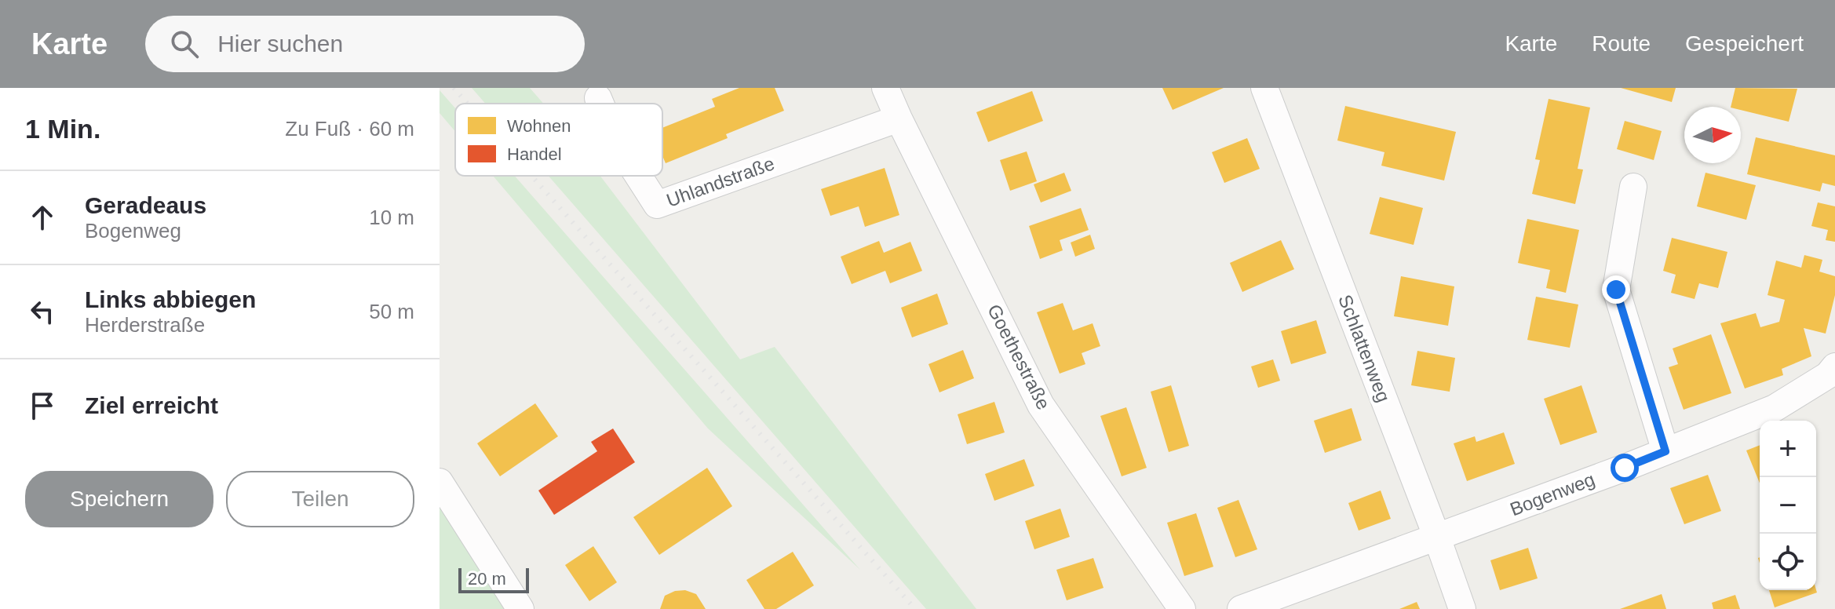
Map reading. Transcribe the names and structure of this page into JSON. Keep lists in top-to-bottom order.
{
  "streets": {
    "street": [
      "Uhlandstraße",
      "Schlattenweg",
      "Goethestraße",
      "Bogenweg"
    ]
  },
  "crossings": [
    ["Uhlandstraße", "Goethestraße"],
    ["Schlattenweg", "Bogenweg"]
  ],
  "legend": ["Wohnen", "Handel"],
  "scale_bar": "20 m",
  "north": "right",
  "page": {
    "header": "Karte",
    "search": "Hier suchen",
    "nav": ["Karte", "Route", "Gespeichert"],
    "heading": ["1 Min.", "Zu Fuß · 60 m"],
    "list": [
      ["Geradeaus", "Bogenweg", "10 m"],
      ["Links abbiegen", "Herderstraße", "50 m"],
      "Ziel erreicht"
    ],
    "map_buttons": ["+", "−"],
    "buttons": ["Speichern", "Teilen"],
    "scale": "20 m"
  }
}
